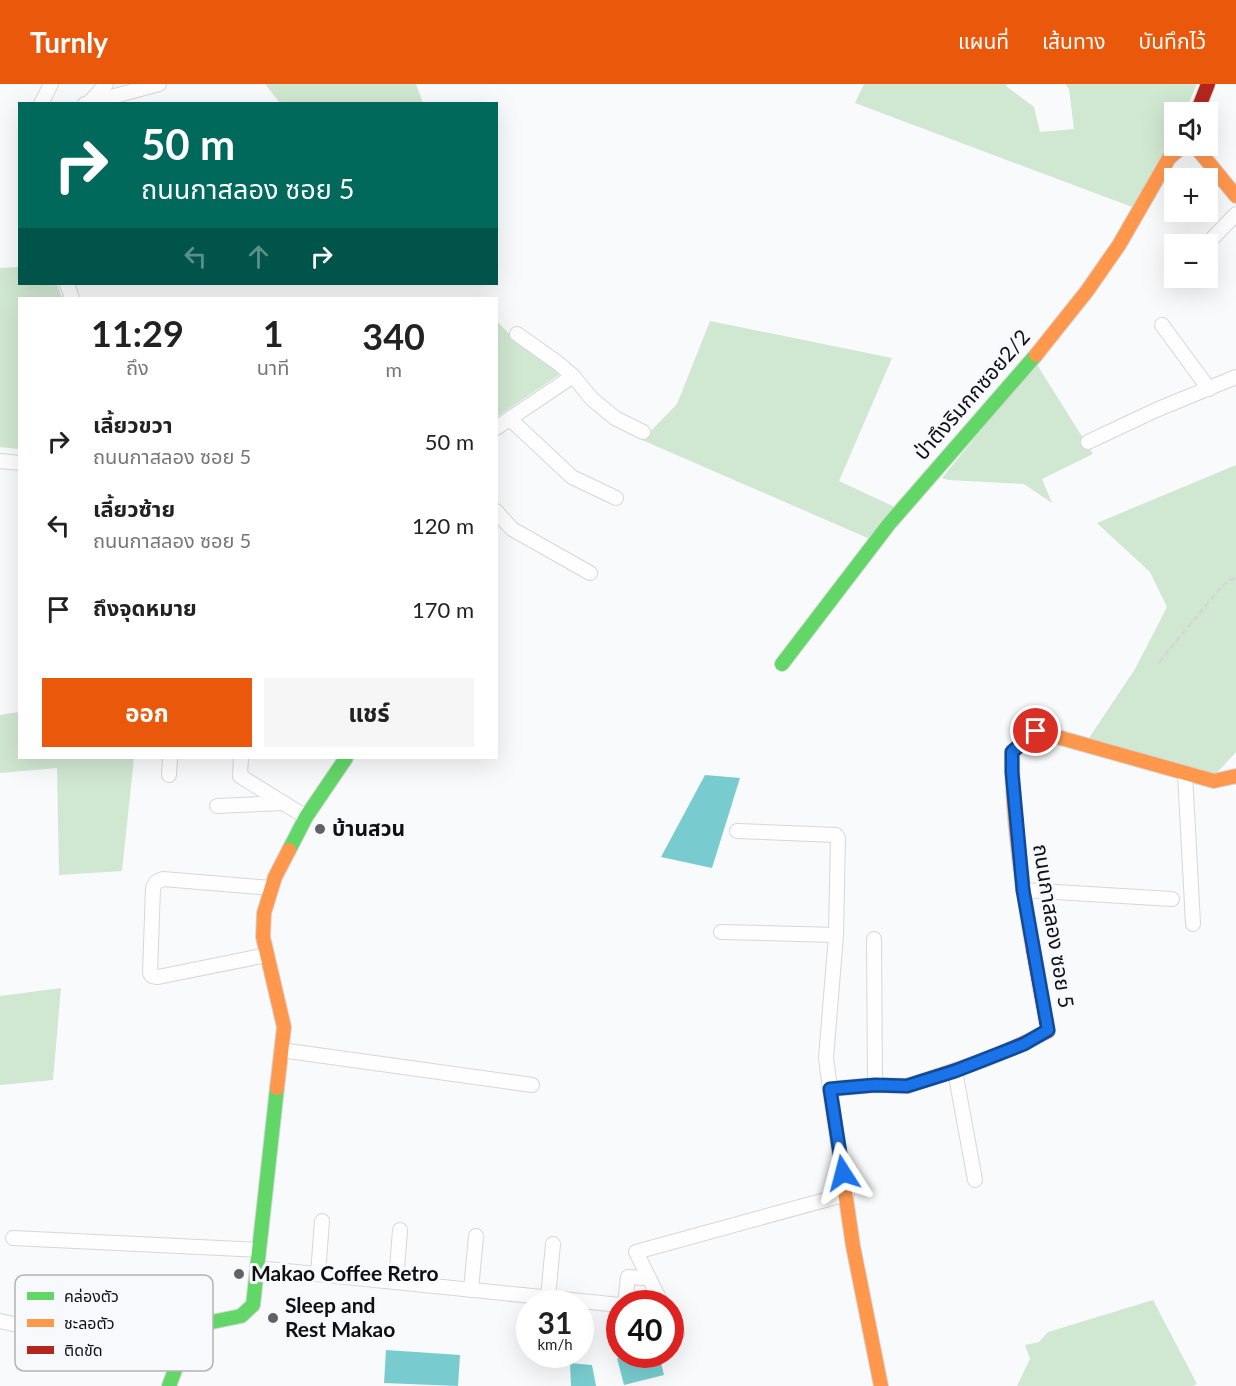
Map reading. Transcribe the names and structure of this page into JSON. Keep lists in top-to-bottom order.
{
  "streets": {
    "street": ["ป่าตึงริมกกซอย2/2", "ถนนกาสลอง ซอย 5"]
  },
  "places": ["บ้านสวน", "Makao Coffee Retro", "Sleep and Rest Makao"],
  "legend": ["คล่องตัว", "ชะลอตัว", "ติดขัด"],
  "page": {
    "header": "Turnly",
    "nav": ["แผนที่", "เส้นทาง", "บันทึกไว้"],
    "map_buttons": ["+", "−"],
    "turn": ["50 m", "ถนนกาสลอง ซอย 5"],
    "eta": [
      "11:29",
      "ถึง",
      "1",
      "นาที",
      "340",
      "m"
    ],
    "list": [
      {
        "name": "เลี้ยวขวา",
        "note": "ถนนกาสลอง ซอย 5",
        "value": "50 m"
      },
      {
        "name": "เลี้ยวซ้าย",
        "note": "ถนนกาสลอง ซอย 5",
        "value": "120 m"
      },
      {
        "name": "ถึงจุดหมาย",
        "value": "170 m"
      }
    ],
    "buttons": ["ออก", "แชร์"],
    "speed": "31 km/h",
    "limit": "40"
  }
}
